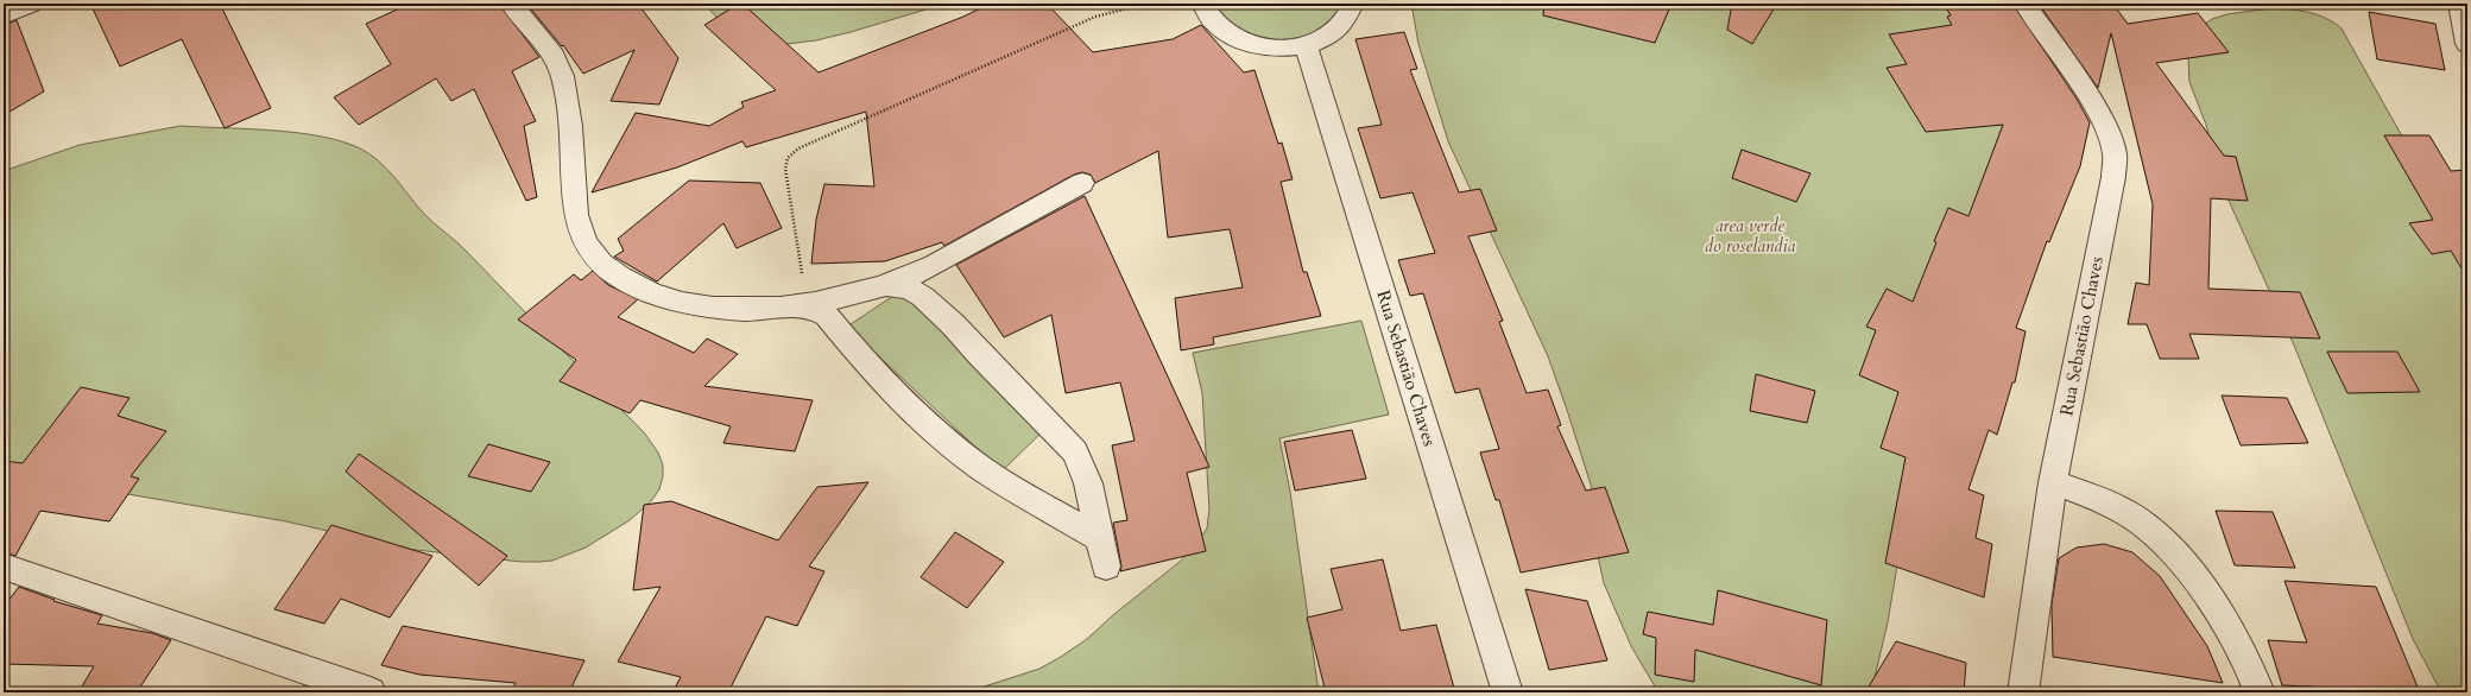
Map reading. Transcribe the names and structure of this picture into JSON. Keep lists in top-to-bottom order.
{
  "streets": {
    "street": ["Rua Sebastião Chaves"]
  },
  "parks": ["area verde do roselandia"]
}
